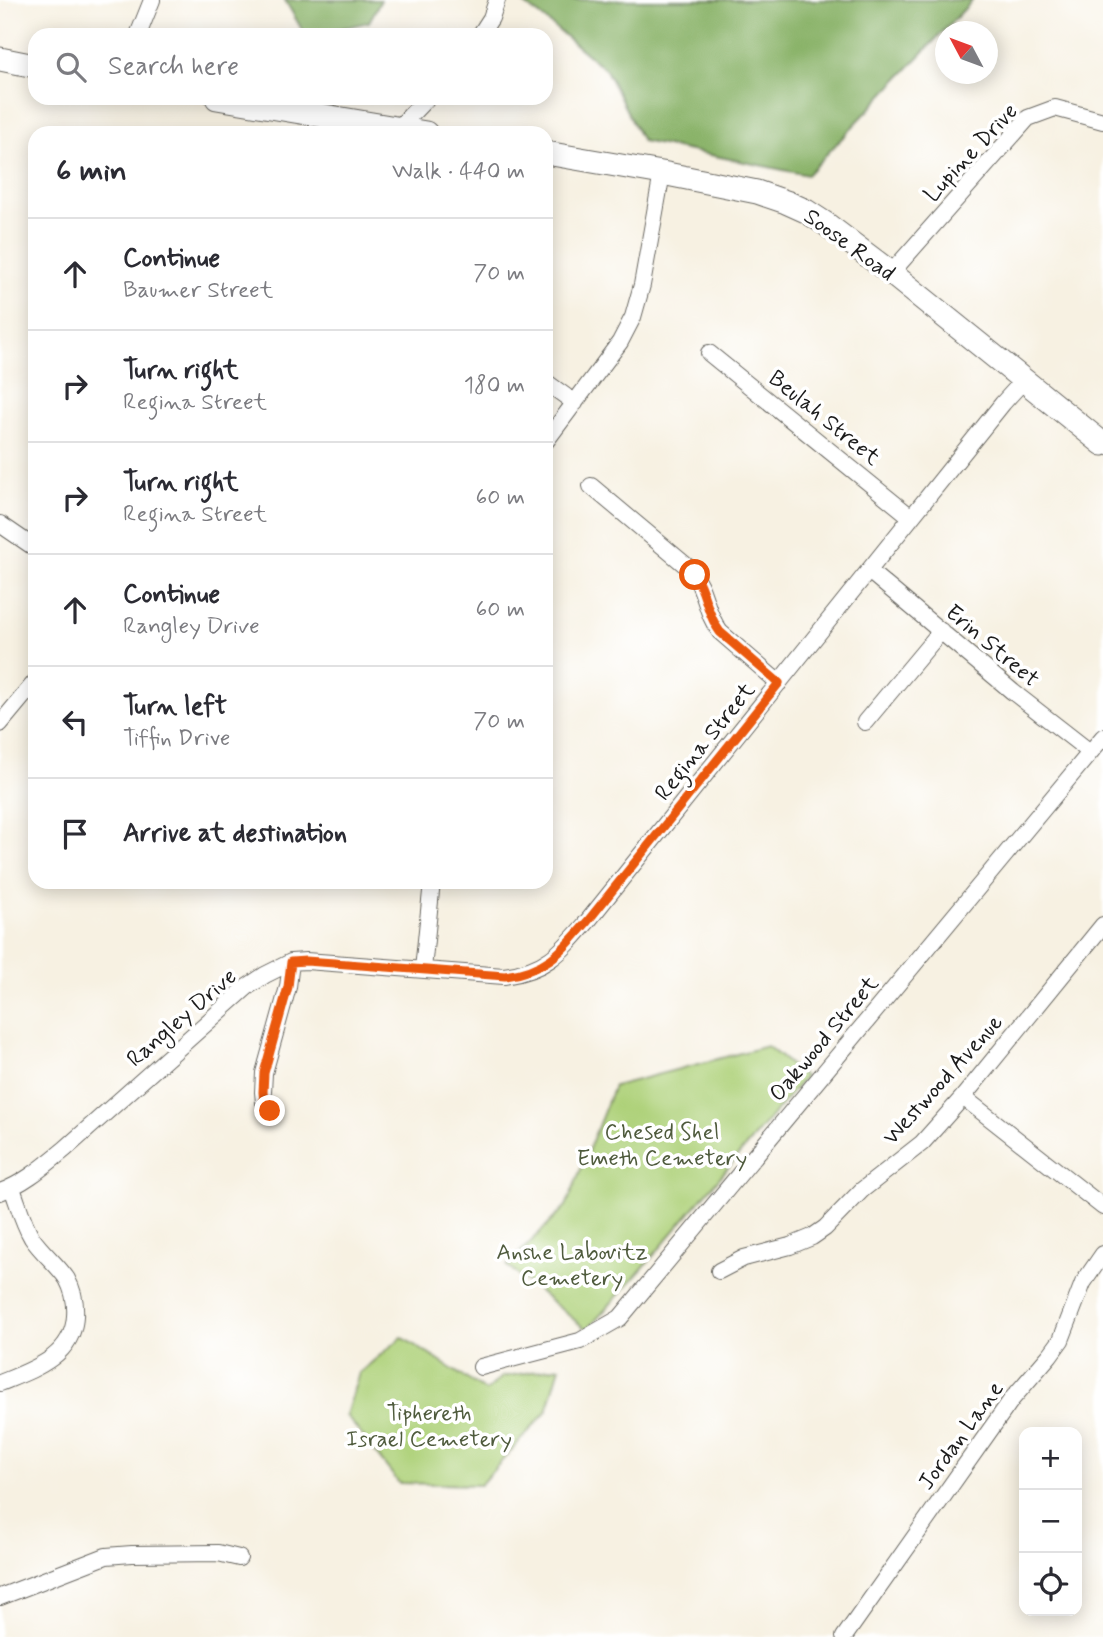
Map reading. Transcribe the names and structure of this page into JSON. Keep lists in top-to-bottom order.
{
  "streets": {
    "street": [
      "Lupine Drive",
      "Soose Road",
      "Beulah Street",
      "Erin Street",
      "Regina Street",
      "Rangley Drive",
      "Oakwood Street",
      "Westwood Avenue",
      "Jordan Lane"
    ]
  },
  "crossings": [
    ["Lupine Drive", "Soose Road"],
    ["Soose Road", "Regina Street"],
    ["Beulah Street", "Regina Street"],
    ["Erin Street", "Regina Street"],
    ["Erin Street", "Oakwood Street"],
    ["Regina Street", "Rangley Drive"]
  ],
  "parks": ["Chesed Shel Emeth Cemetery", "Anshe Labovitz Cemetery", "Tiphereth Israel Cemetery"],
  "north": "top left",
  "page": {
    "search": "Search here",
    "heading": ["6 min", "Walk · 440 m"],
    "list": [
      ["Continue", "Baumer Street", "70 m"],
      ["Turn right", "Regina Street", "180 m"],
      ["Turn right", "Regina Street", "60 m"],
      ["Continue", "Rangley Drive", "60 m"],
      ["Turn left", "Tiffin Drive", "70 m"],
      "Arrive at destination"
    ],
    "map_buttons": ["+", "−"]
  }
}
